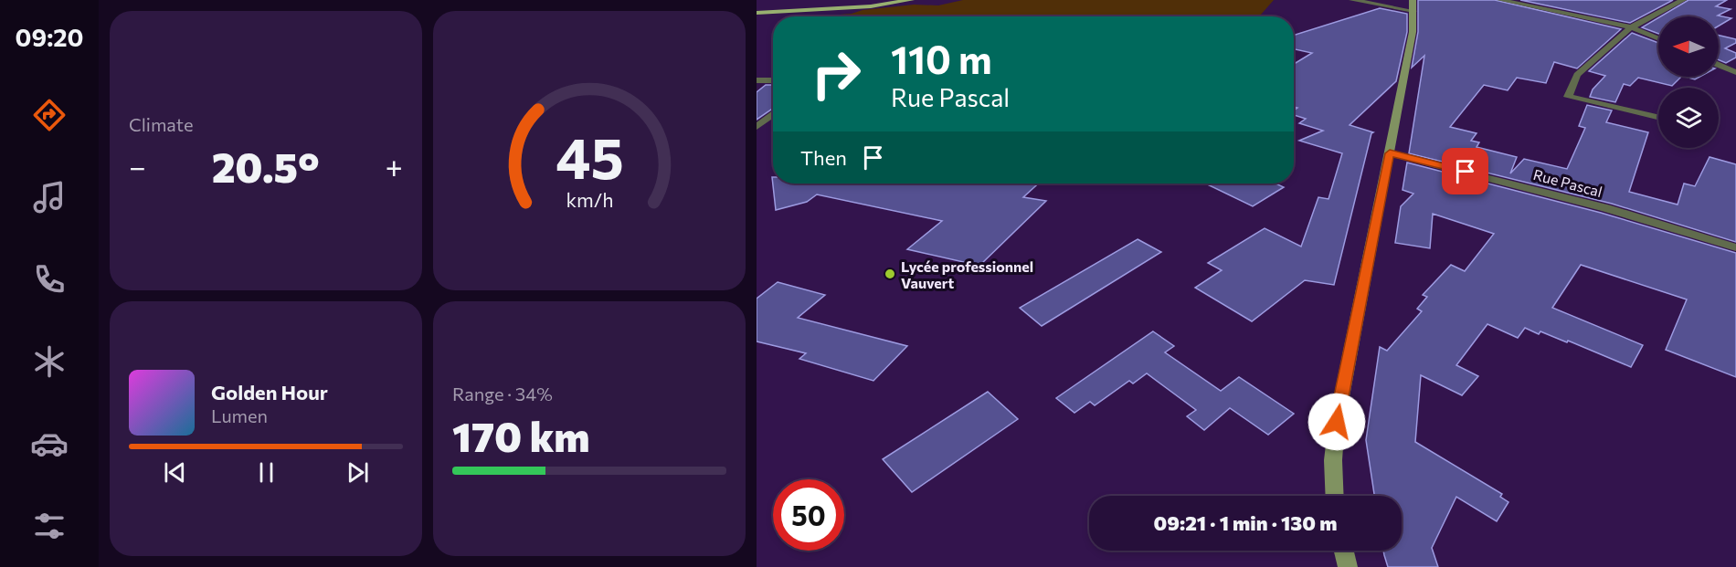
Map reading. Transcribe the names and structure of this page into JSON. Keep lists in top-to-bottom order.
{
  "streets": {
    "street": ["Rue Pascal"]
  },
  "places": ["Lycée professionnel Vauvert"],
  "north": "left",
  "page": {
    "tabs": "09:20",
    "tile": [
      "Climate",
      ["Range · 34%", "170 km"]
    ],
    "turn": ["110 m", "Rue Pascal"],
    "then": "Then",
    "heat": ["−", "20.5°", "+"],
    "song": ["Golden Hour", "Lumen"],
    "limit": "50",
    "trip": "09:21 · 1 min · 130 m",
    "gauge": ["45", "km/h"]
  }
}
